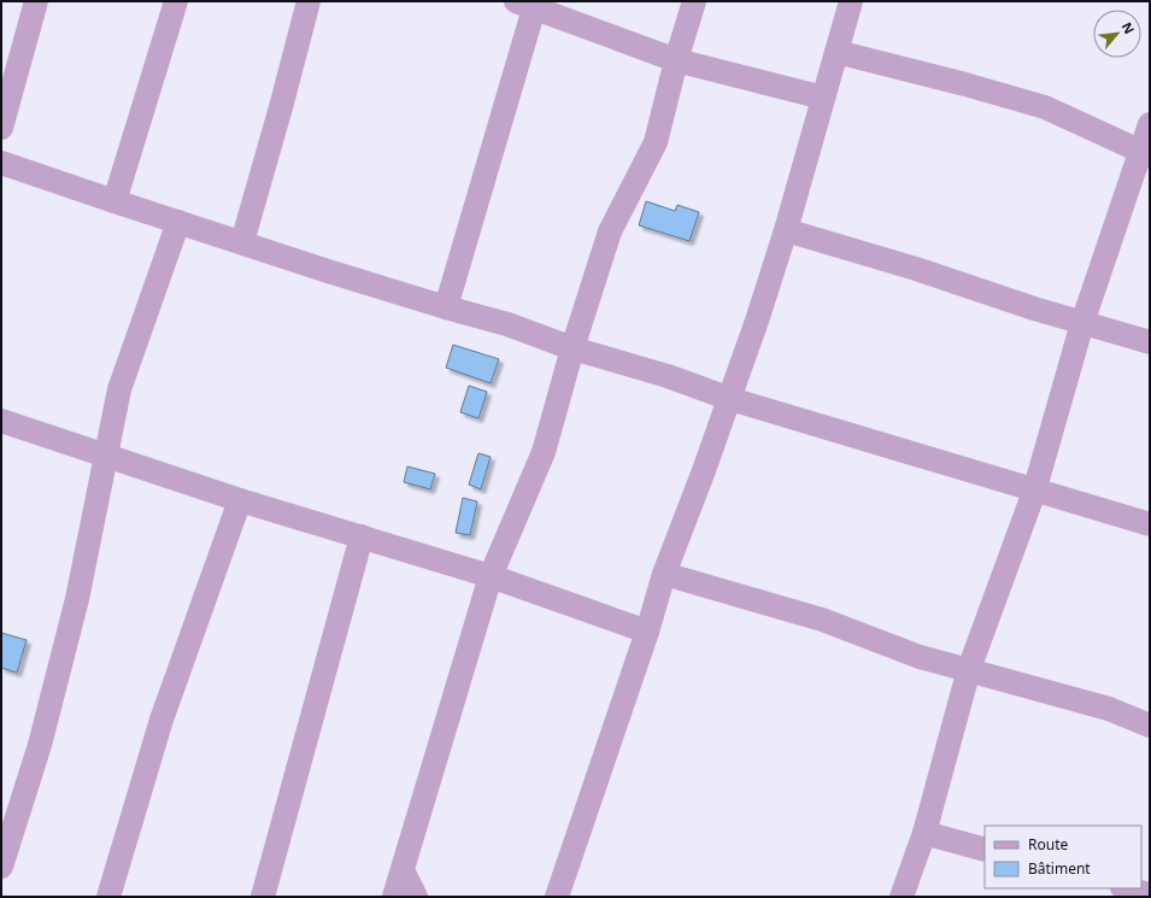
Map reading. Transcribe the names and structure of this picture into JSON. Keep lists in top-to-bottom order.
{
  "legend": ["Route", "Bâtiment"],
  "north": "top right"
}
